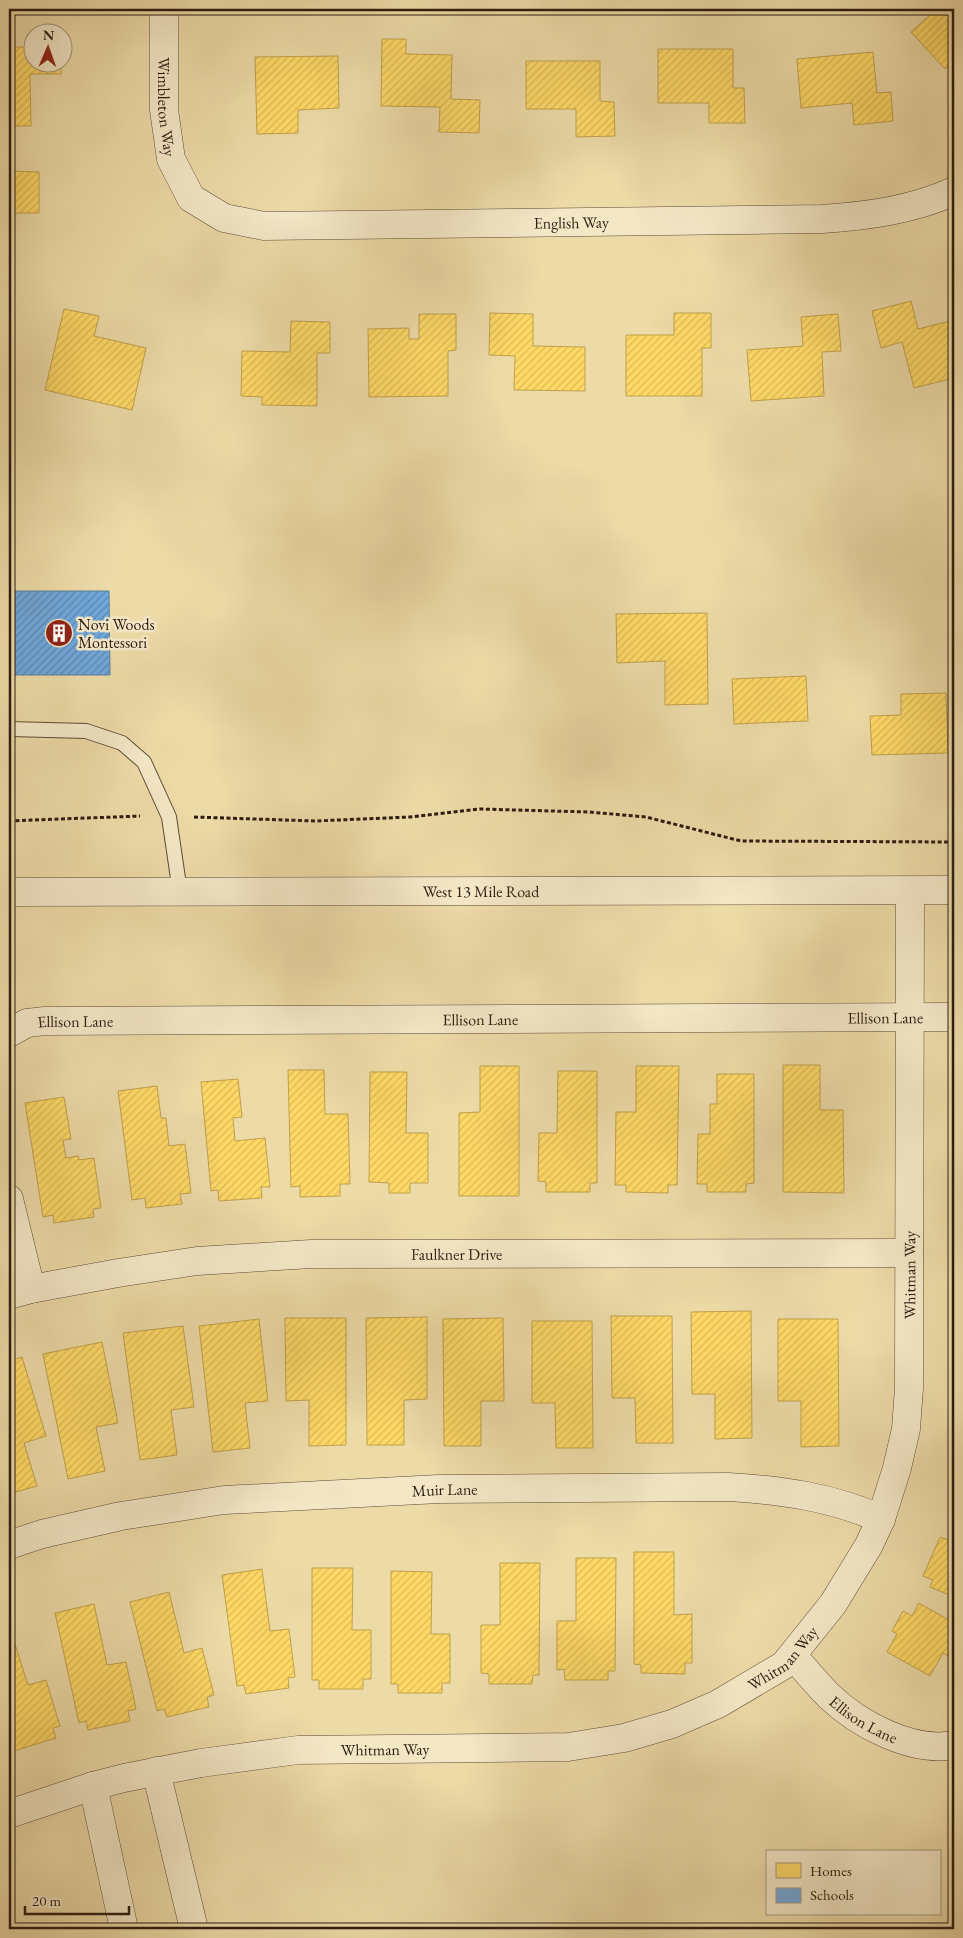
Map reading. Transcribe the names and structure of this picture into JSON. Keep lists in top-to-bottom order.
{
  "streets": {
    "street": [
      "Wimbleton Way",
      "English Way",
      "West 13 Mile Road",
      "Ellison Lane",
      "Faulkner Drive",
      "Whitman Way",
      "Muir Lane"
    ]
  },
  "crossings": [
    ["Wimbleton Way", "English Way"],
    ["West 13 Mile Road", "Whitman Way"],
    ["Ellison Lane", "Whitman Way"],
    ["Faulkner Drive", "Whitman Way"],
    ["Whitman Way", "Muir Lane"]
  ],
  "places": {
    "building": ["Novi Woods Montessori"]
  },
  "legend": ["Homes", "Schools"],
  "scale_bar": "20 m",
  "north": "top"
}
